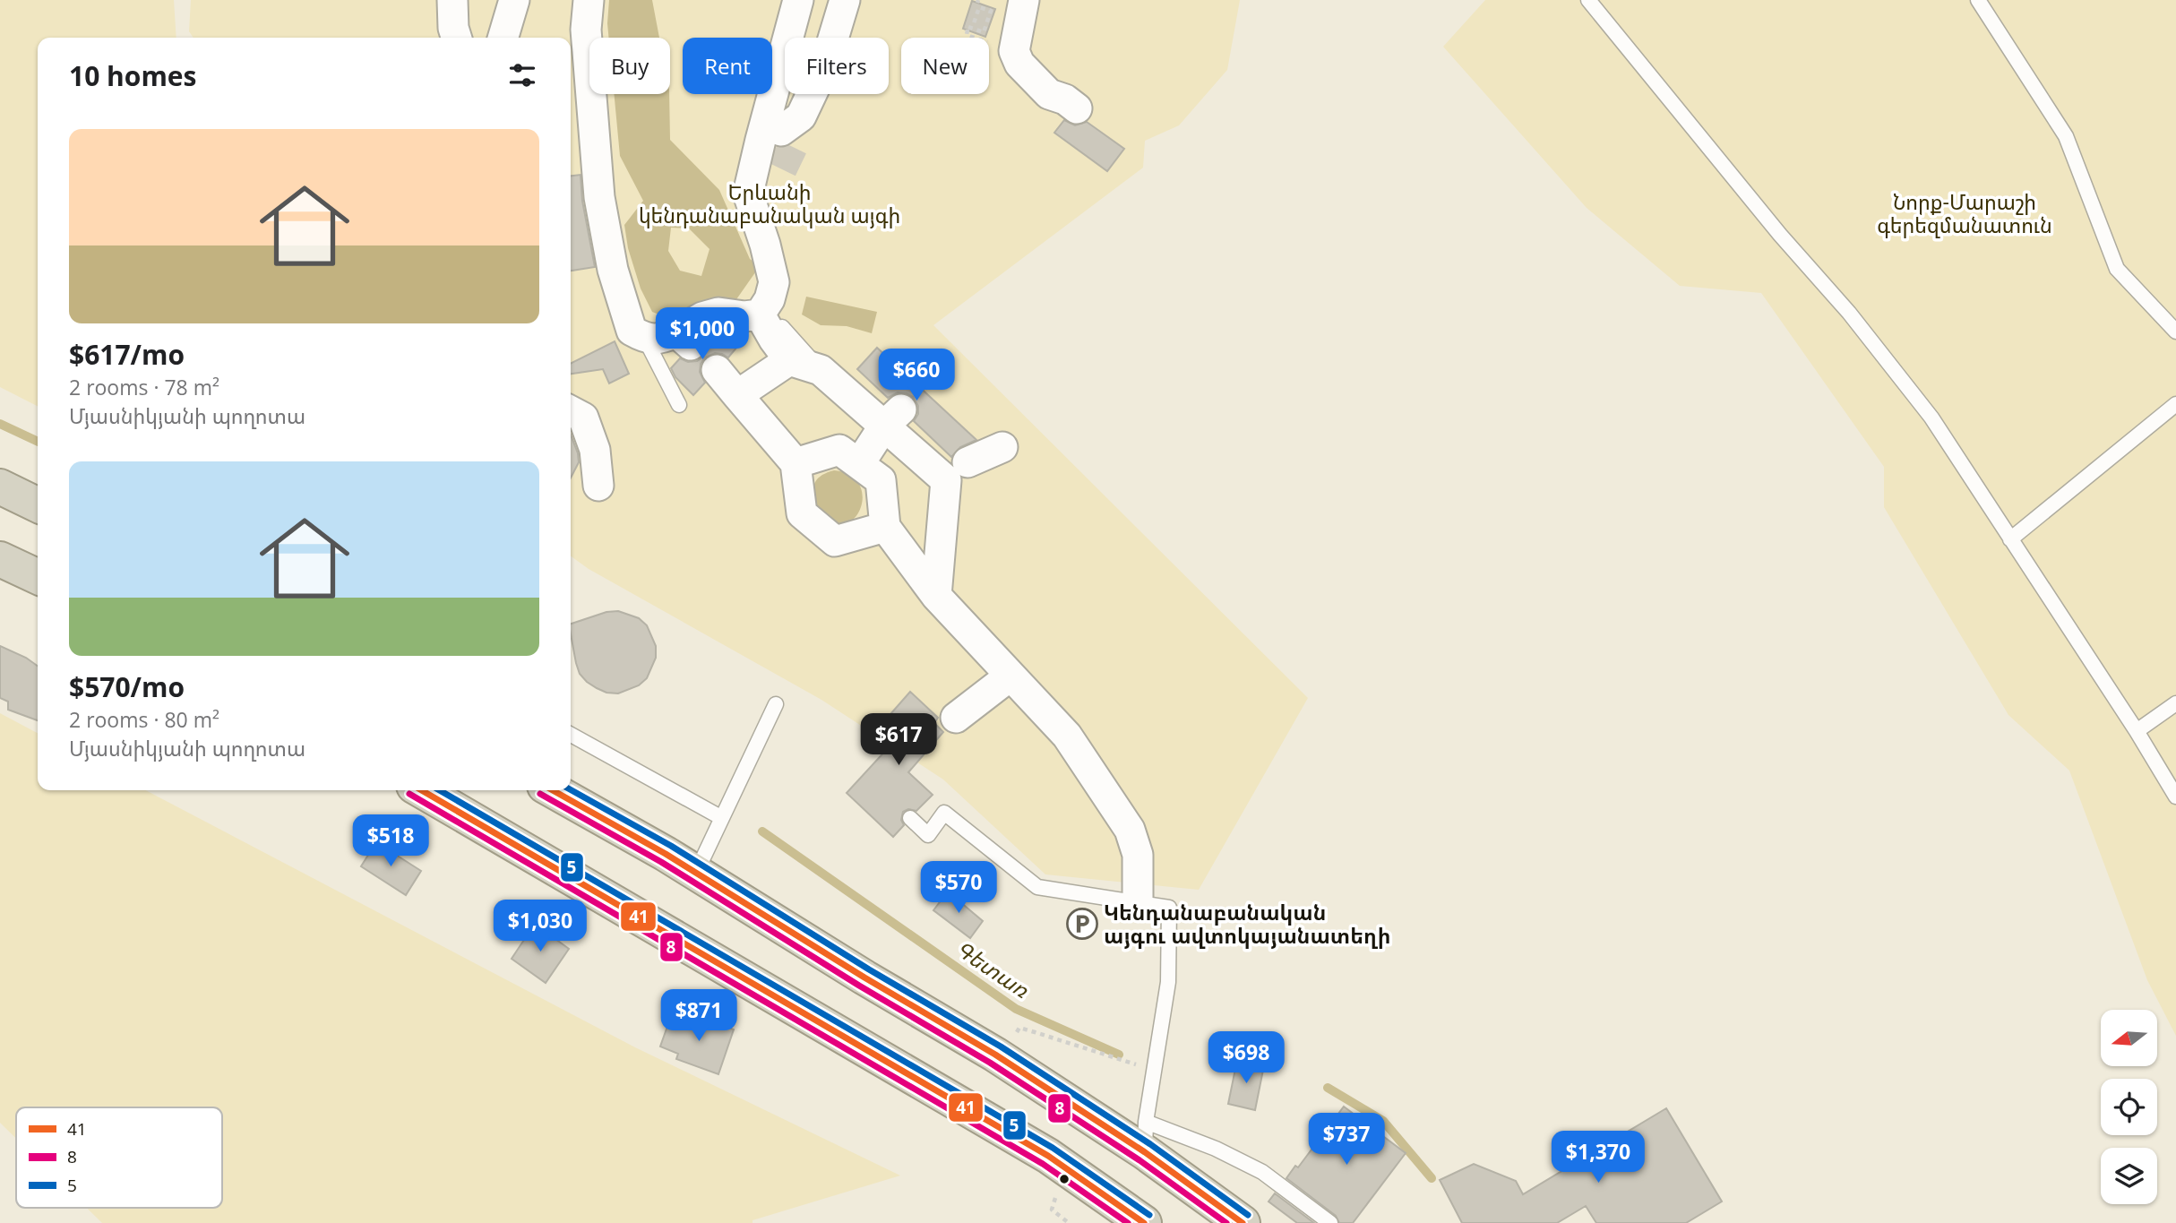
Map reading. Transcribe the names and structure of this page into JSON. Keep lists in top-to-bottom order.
{
  "water": ["Գետառ"],
  "parks": ["Երևանի կենդանաբանական այգի", "Նորք-Մարաշի գերեզմանատուն"],
  "places": {
    "parking": ["Կենդանաբանական այգու ավտոկայանատեղի"]
  },
  "lines": ["transit line 5", "transit line 41", "transit line 8"],
  "legend": ["41", "8", "5"],
  "north": "left",
  "page": {
    "chip": [
      "Buy",
      "Rent",
      "Filters",
      "New"
    ],
    "heading": "10 homes",
    "list": [
      {
        "name": "$617/mo",
        "note": "2 rooms · 78 m² · Մյասնիկյանի պողոտա"
      },
      {
        "name": "$570/mo",
        "note": "2 rooms · 80 m² · Մյասնիկյանի պողոտա"
      }
    ],
    "price": [
      "$1,000",
      "$660",
      "$617",
      "$518",
      "$570",
      "$1,030",
      "$871",
      "$698",
      "$737",
      "$1,370"
    ]
  }
}
